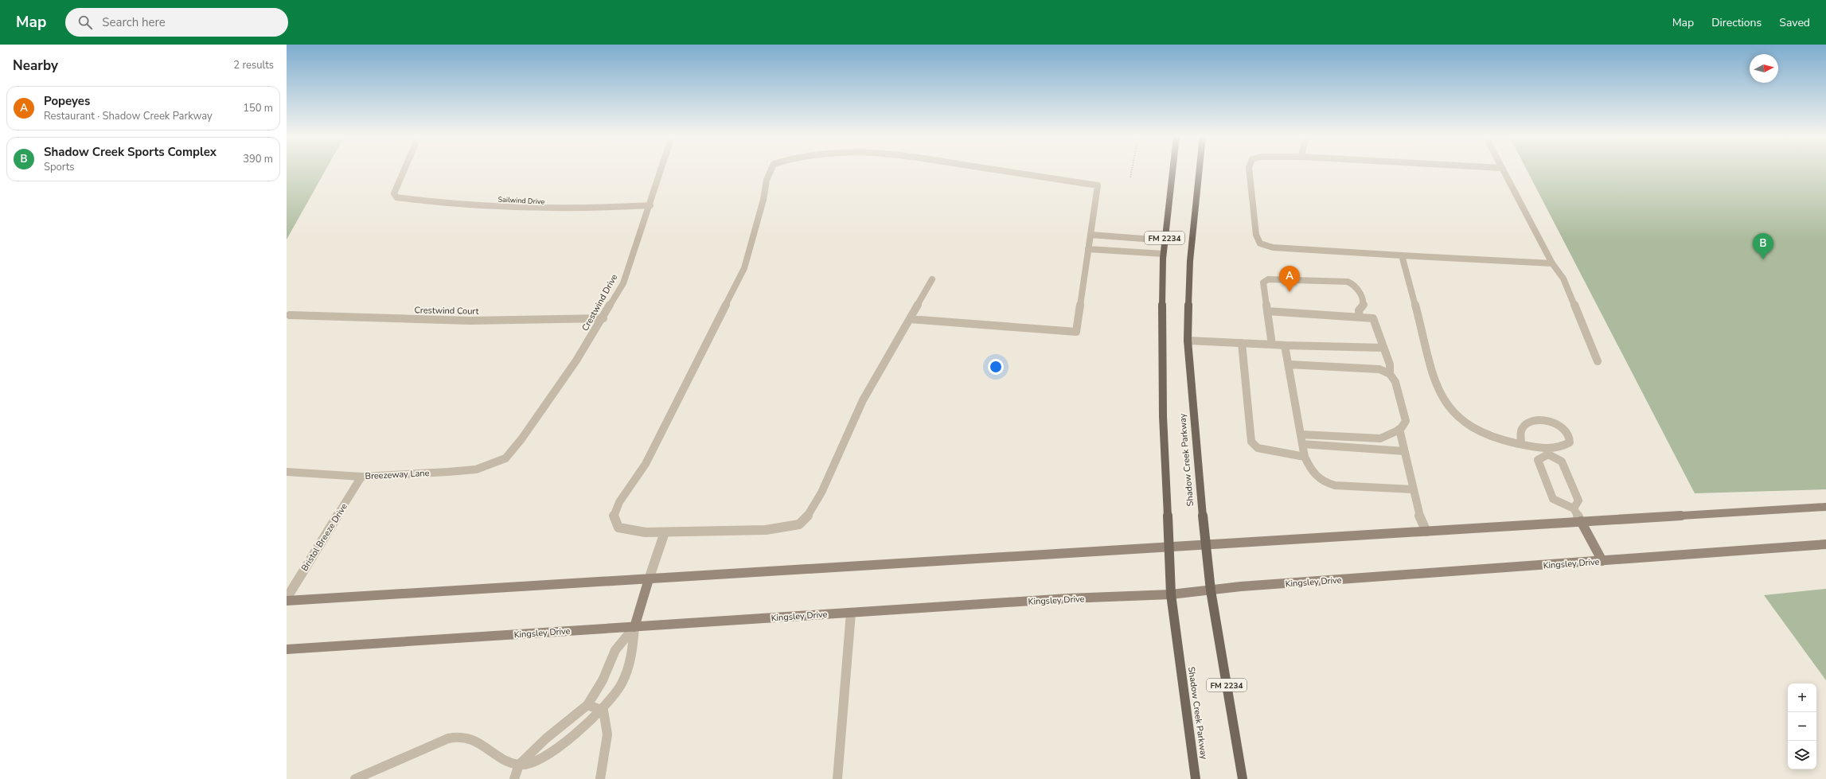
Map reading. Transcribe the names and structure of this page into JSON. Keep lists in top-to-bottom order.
{
  "streets": {
    "main road": ["FM 2234", "Shadow Creek Parkway", "Kingsley Drive"],
    "street": [
      "Sailwind Drive",
      "Crestwind Drive",
      "Crestwind Court",
      "Breezeway Lane",
      "Bristol Breeze Drive"
    ]
  },
  "crossings": [
    ["Sailwind Drive", "Crestwind Drive"],
    ["Crestwind Drive", "Crestwind Court"],
    ["Crestwind Drive", "Breezeway Lane"],
    ["Shadow Creek Parkway", "Kingsley Drive"],
    ["Breezeway Lane", "Bristol Breeze Drive"]
  ],
  "north": "right",
  "page": {
    "header": "Map",
    "search": "Search here",
    "nav": ["Map", "Directions", "Saved"],
    "heading": ["Nearby", "2 results"],
    "list": [
      {
        "mark": "A",
        "name": "Popeyes",
        "note": "Restaurant · Shadow Creek Parkway",
        "value": "150 m"
      },
      {
        "mark": "B",
        "name": "Shadow Creek Sports Complex",
        "note": "Sports",
        "value": "390 m"
      }
    ],
    "pins": ["B", "A"],
    "map_buttons": ["+", "−"]
  }
}
